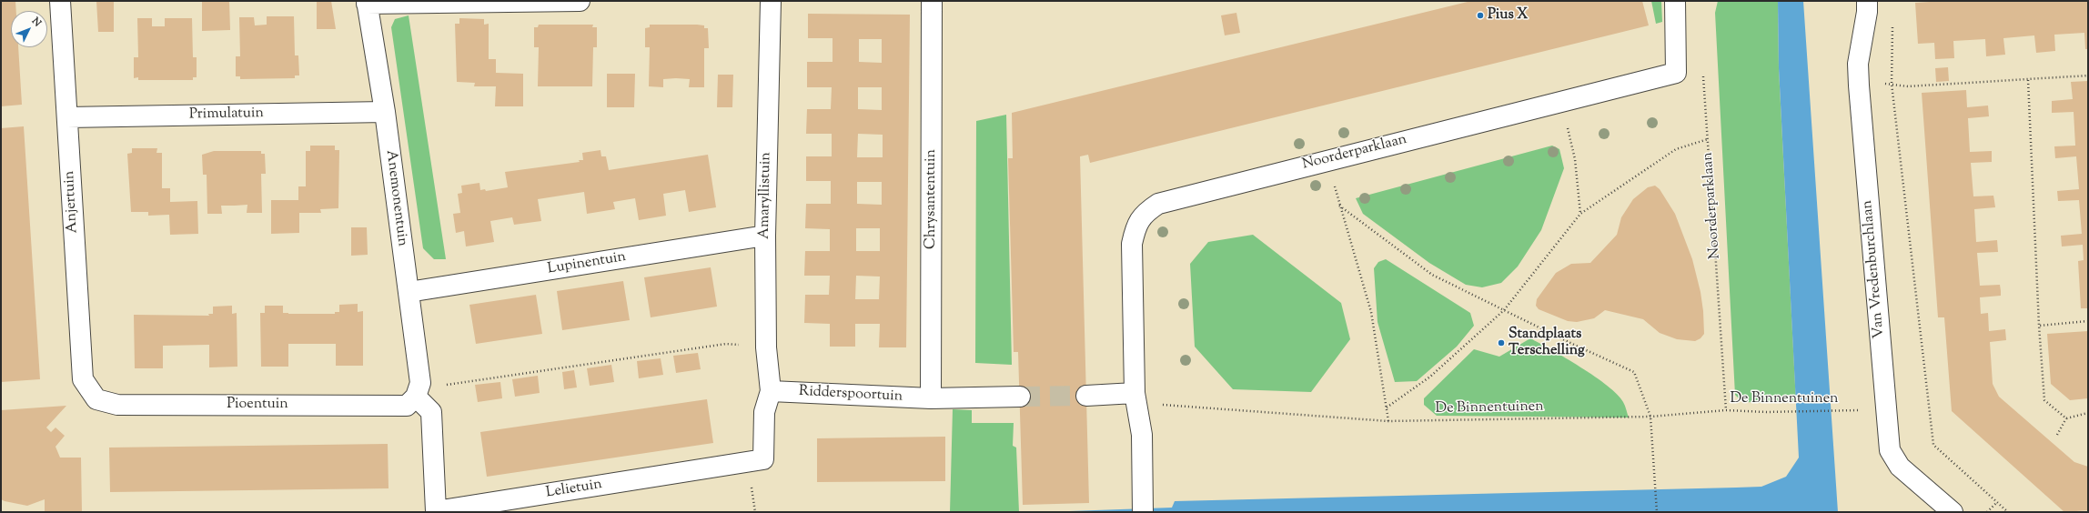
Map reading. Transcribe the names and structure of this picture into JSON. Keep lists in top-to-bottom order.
{
  "streets": {
    "street": [
      "Primulatuin",
      "Noorderparklaan",
      "Amaryllistuin",
      "Anemonentuin",
      "Chrysantentuin",
      "Anjertuin",
      "Lupinentuin",
      "Van Vredenburchlaan",
      "Ridderspoortuin",
      "Pioentuin",
      "Lelietuin"
    ],
    "path": ["De Binnentuinen"]
  },
  "crossings": [
    ["Primulatuin", "Anemonentuin"],
    ["Primulatuin", "Anjertuin"],
    ["Noorderparklaan", "De Binnentuinen"],
    ["Amaryllistuin", "Lupinentuin"],
    ["Amaryllistuin", "Ridderspoortuin"],
    ["Amaryllistuin", "Lelietuin"],
    ["Anemonentuin", "Lupinentuin"],
    ["Anemonentuin", "Pioentuin"],
    ["Anemonentuin", "Lelietuin"],
    ["Chrysantentuin", "Ridderspoortuin"],
    ["Anjertuin", "Pioentuin"],
    ["Ridderspoortuin", "Lelietuin"],
    ["Pioentuin", "Lelietuin"]
  ],
  "places": ["Pius X", "Standplaats Terschelling"],
  "north": "top right"
}
